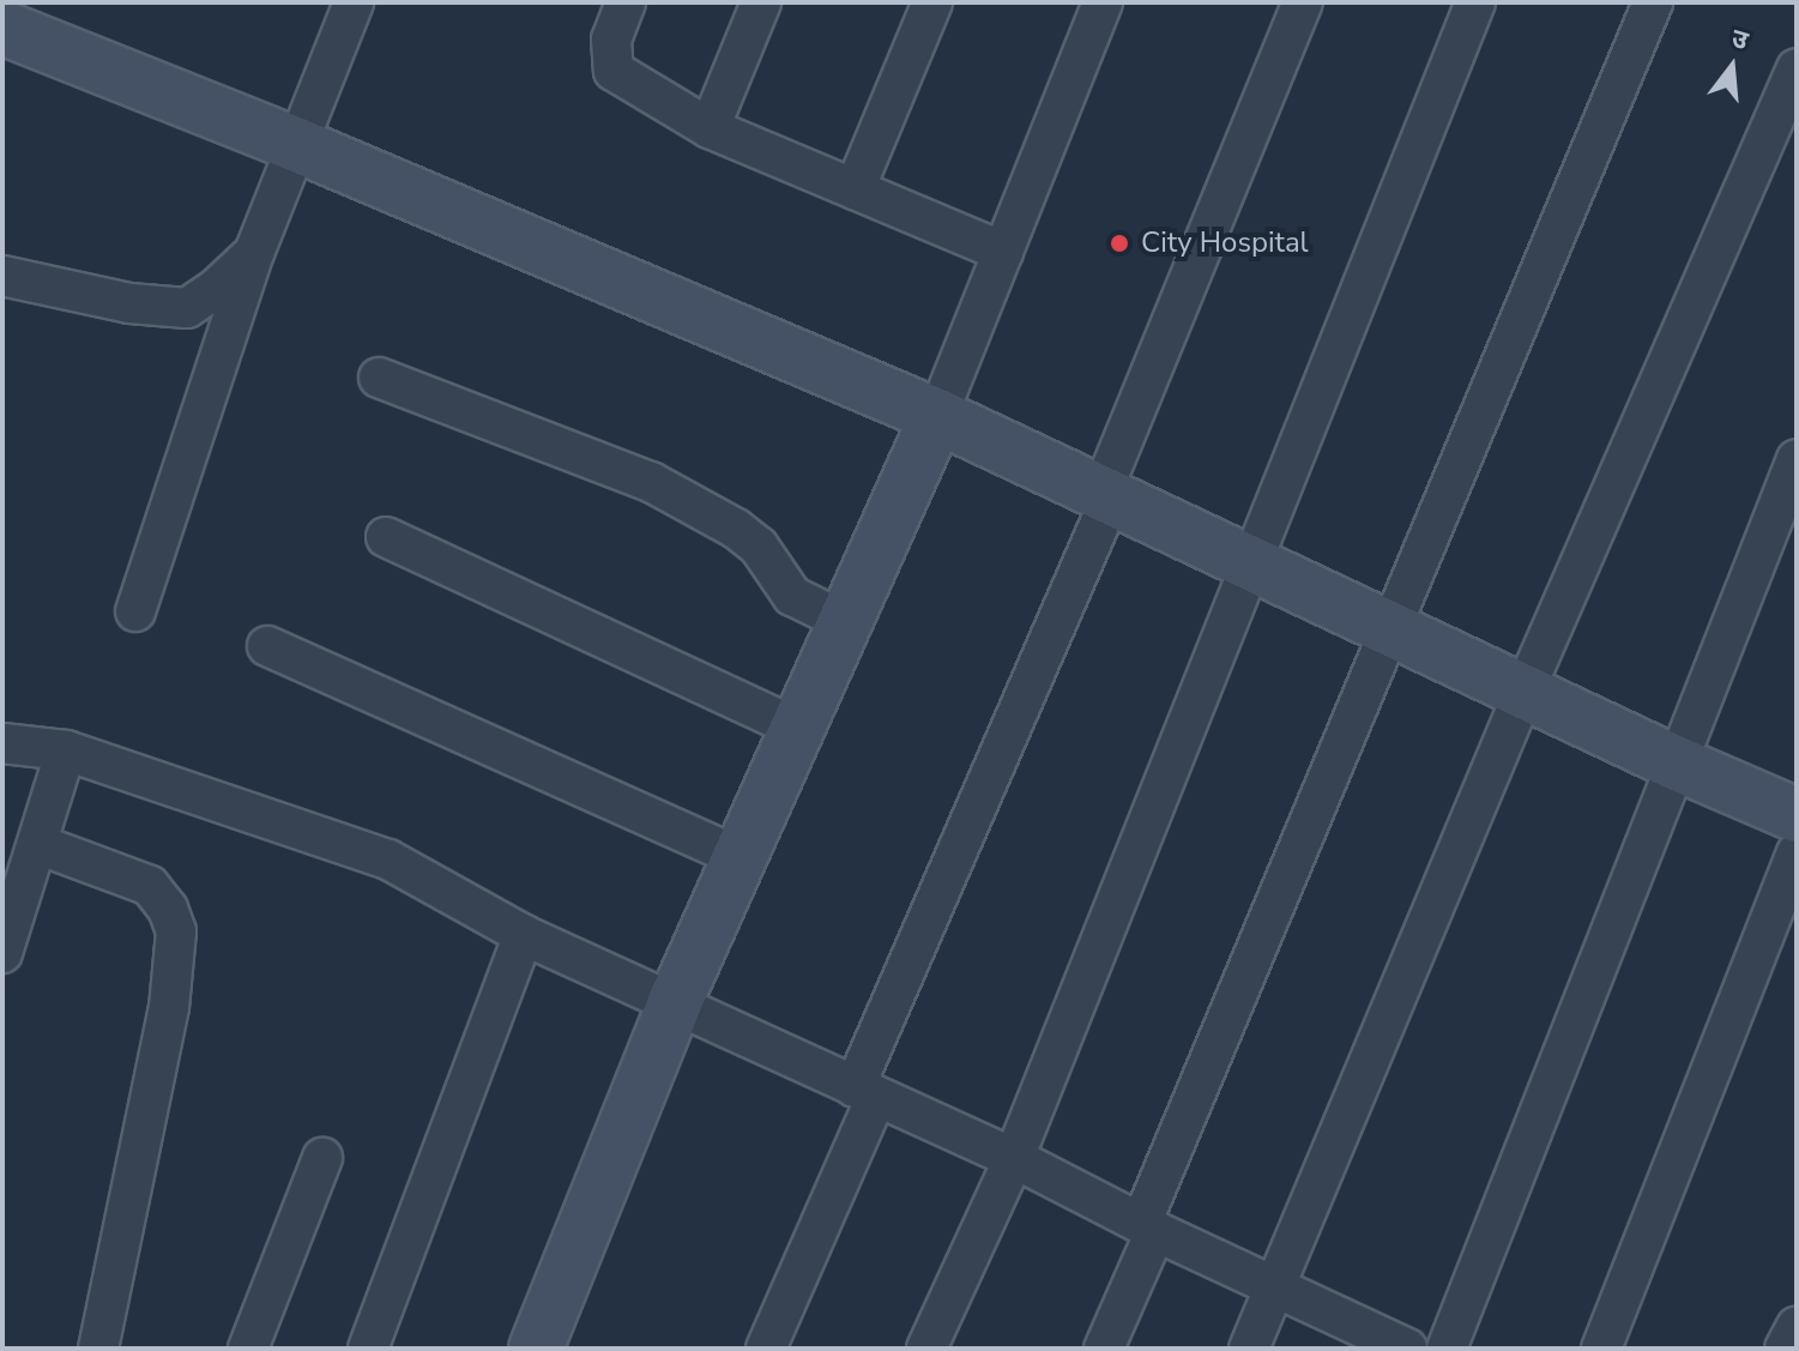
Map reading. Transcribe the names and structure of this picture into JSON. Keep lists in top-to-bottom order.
{
  "places": ["City Hospital"],
  "north": "top"
}
